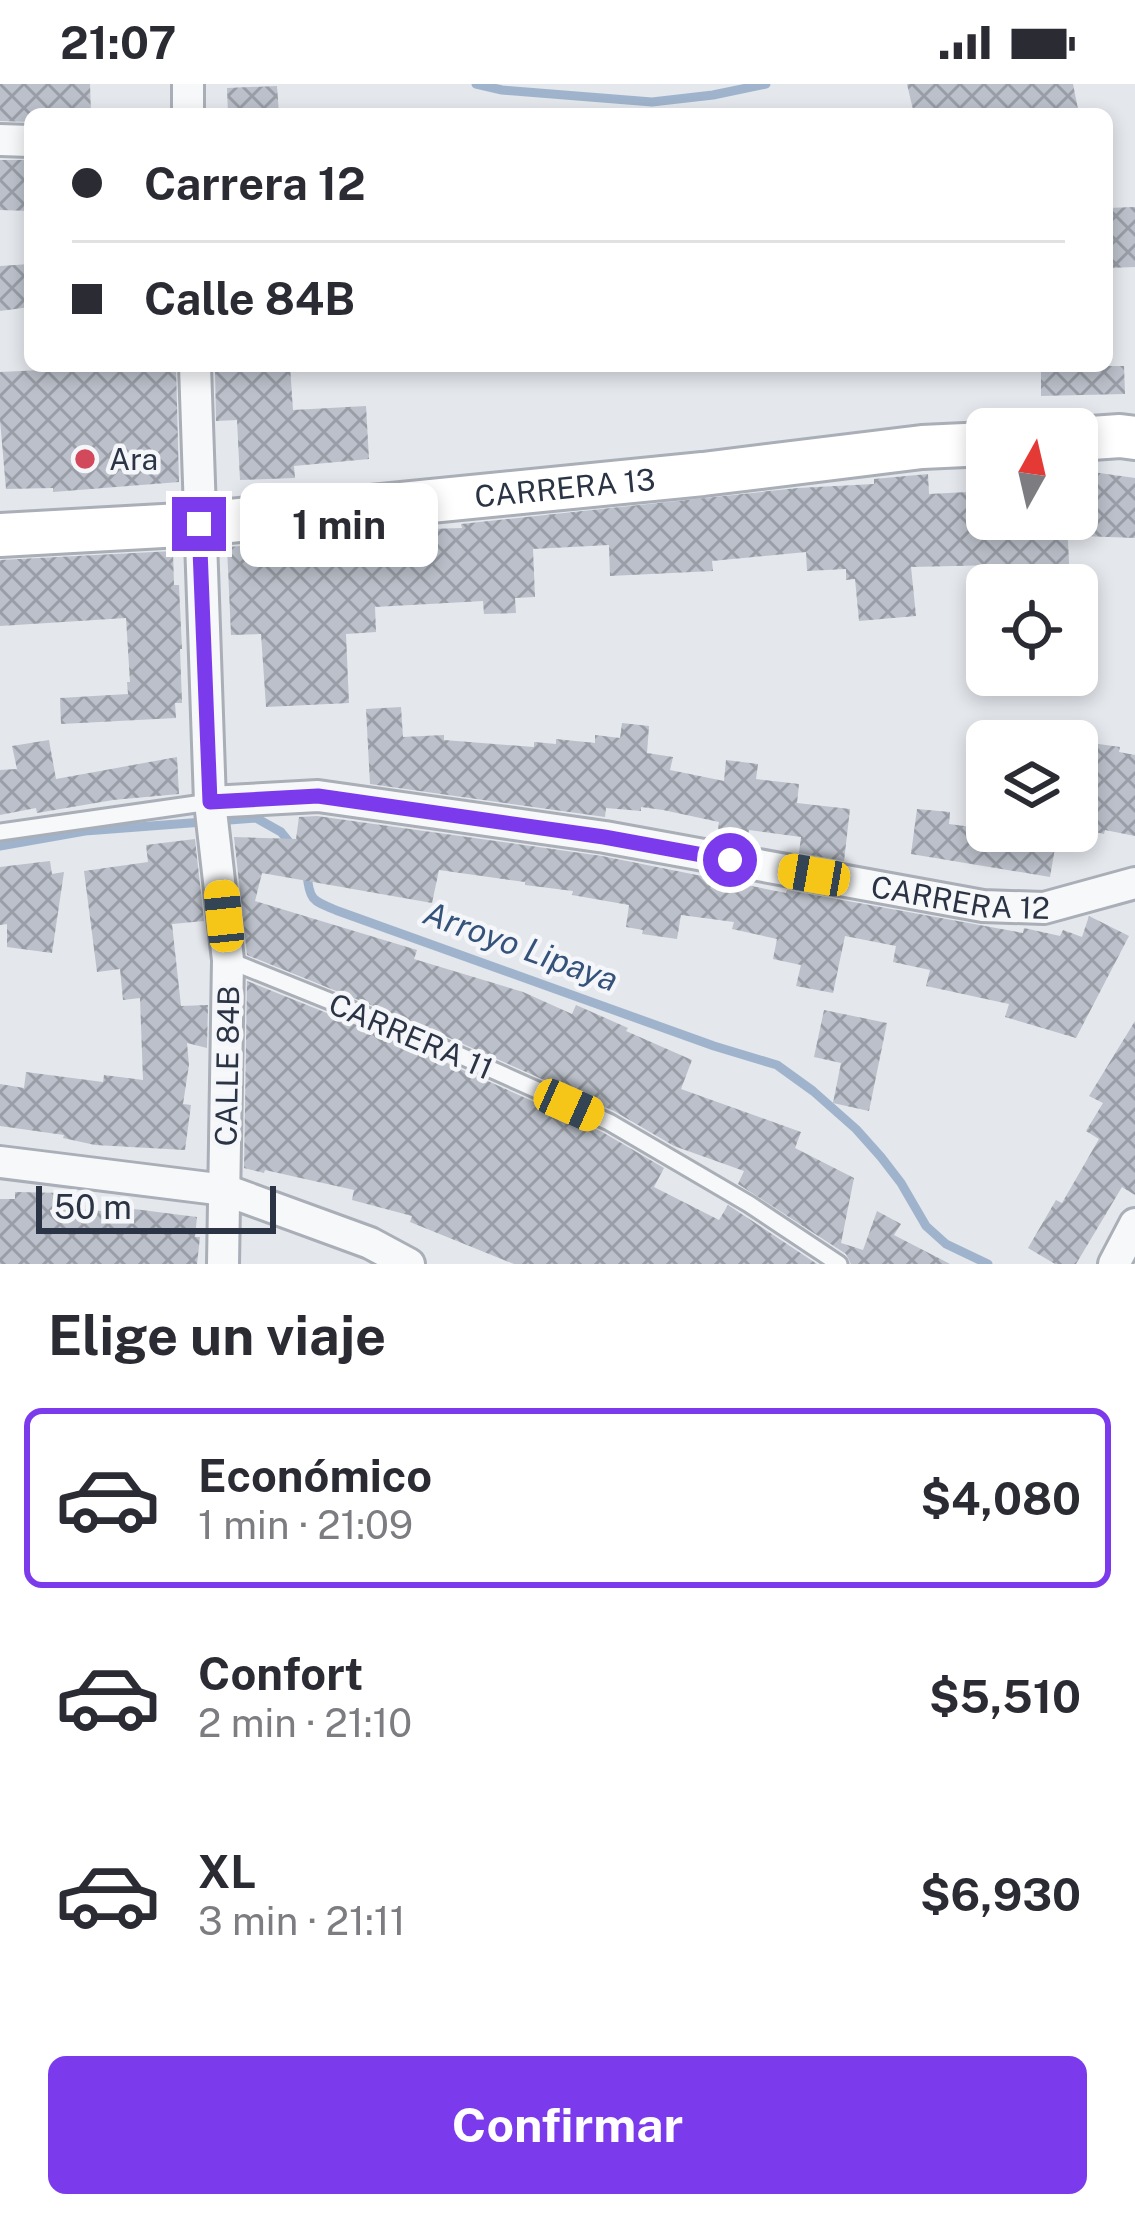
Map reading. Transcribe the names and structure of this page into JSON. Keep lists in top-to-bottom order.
{
  "streets": {
    "street": ["CARRERA 13", "CARRERA 12", "CALLE 84B"],
    "lane": ["CARRERA 11"]
  },
  "crossings": [
    ["CARRERA 13", "CALLE 84B"],
    ["CARRERA 12", "CALLE 84B"],
    ["CARRERA 11", "CALLE 84B"]
  ],
  "water": ["Arroyo Lipaya"],
  "places": ["Ara"],
  "scale_bar": "50 m",
  "north": "top",
  "page": {
    "status": "21:07",
    "banner": ["Carrera 12", "Calle 84B"],
    "bubble": "1 min",
    "scale": "50 m",
    "heading": "Elige un viaje",
    "list": [
      {
        "name": "Económico",
        "note": "1 min · 21:09",
        "value": "$4,080"
      },
      {
        "name": "Confort",
        "note": "2 min · 21:10",
        "value": "$5,510"
      },
      {
        "name": "XL",
        "note": "3 min · 21:11",
        "value": "$6,930"
      }
    ],
    "buttons": "Confirmar"
  }
}
